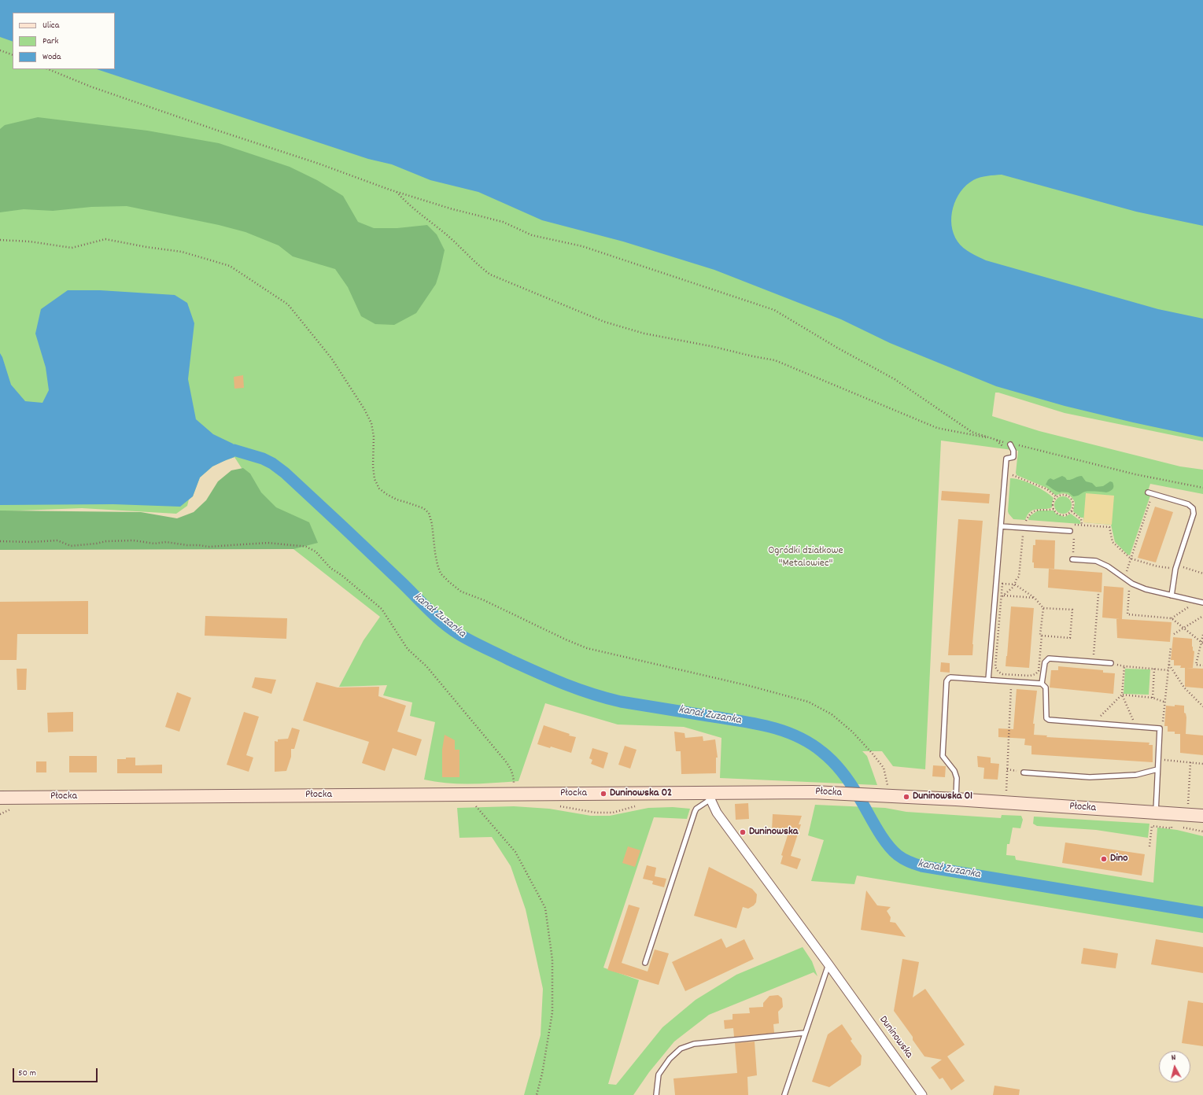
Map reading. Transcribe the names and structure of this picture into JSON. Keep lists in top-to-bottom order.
{
  "streets": {
    "street": ["Płocka", "Duninowska"]
  },
  "crossings": [
    ["Płocka", "Duninowska"]
  ],
  "water": ["kanał Zuzanka"],
  "parks": ["Ogródki działkowe \"Metalowiec\""],
  "places": [
    "Duninowska 02",
    "Duninowska 01",
    "Duninowska",
    "Dino"
  ],
  "legend": ["Ulica", "Park", "Woda"],
  "scale_bar": "50 m",
  "north": "top"
}
